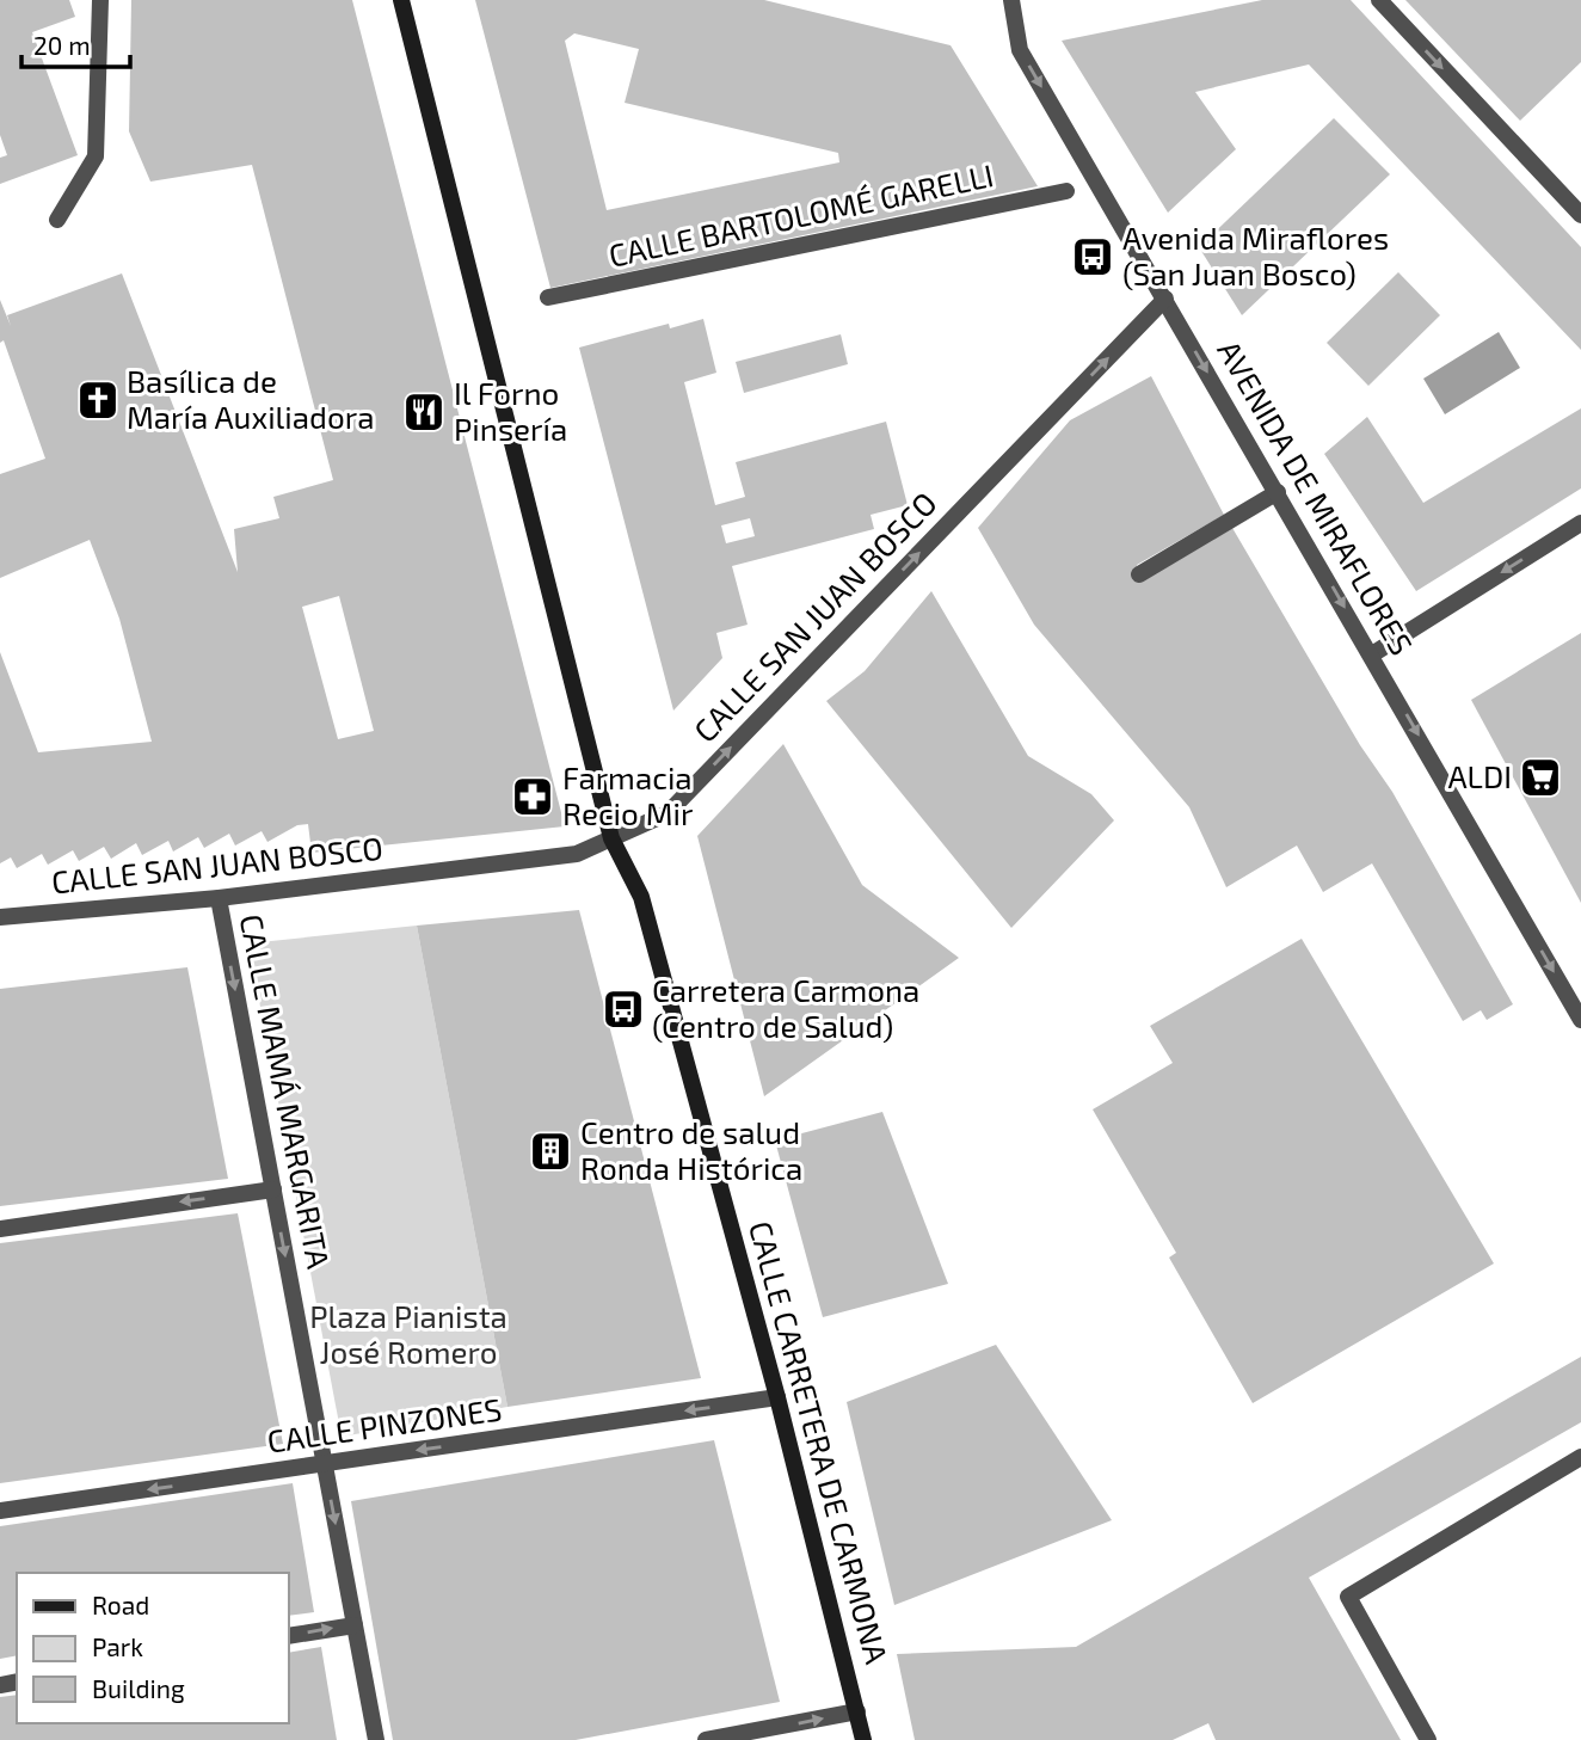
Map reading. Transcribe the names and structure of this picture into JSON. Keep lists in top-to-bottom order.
{
  "streets": {
    "main road": ["CALLE CARRETERA DE CARMONA"],
    "street": [
      "CALLE BARTOLOMÉ GARELLI",
      "AVENIDA DE MIRAFLORES",
      "CALLE SAN JUAN BOSCO",
      "CALLE MAMÁ MARGARITA",
      "CALLE PINZONES"
    ]
  },
  "crossings": [
    ["AVENIDA DE MIRAFLORES", "CALLE SAN JUAN BOSCO"],
    ["CALLE SAN JUAN BOSCO", "CALLE MAMÁ MARGARITA"],
    ["CALLE SAN JUAN BOSCO", "CALLE CARRETERA DE CARMONA"],
    ["CALLE MAMÁ MARGARITA", "CALLE PINZONES"],
    ["CALLE PINZONES", "CALLE CARRETERA DE CARMONA"]
  ],
  "one_way": [
    "AVENIDA DE MIRAFLORES",
    "CALLE SAN JUAN BOSCO",
    "CALLE MAMÁ MARGARITA",
    "CALLE PINZONES"
  ],
  "parks": ["Plaza Pianista José Romero"],
  "places": {
    "bus stop": ["Avenida Miraflores (San Juan Bosco)", "Carretera Carmona (Centro de Salud)"],
    "church": ["Basílica de María Auxiliadora"],
    "restaurant": ["Il Forno Pinsería"],
    "supermarket": ["ALDI"],
    "pharmacy": ["Farmacia Recio Mir"],
    "building": ["Centro de salud Ronda Histórica"]
  },
  "legend": ["Road", "Park", "Building"],
  "scale_bar": "20 m"
}
